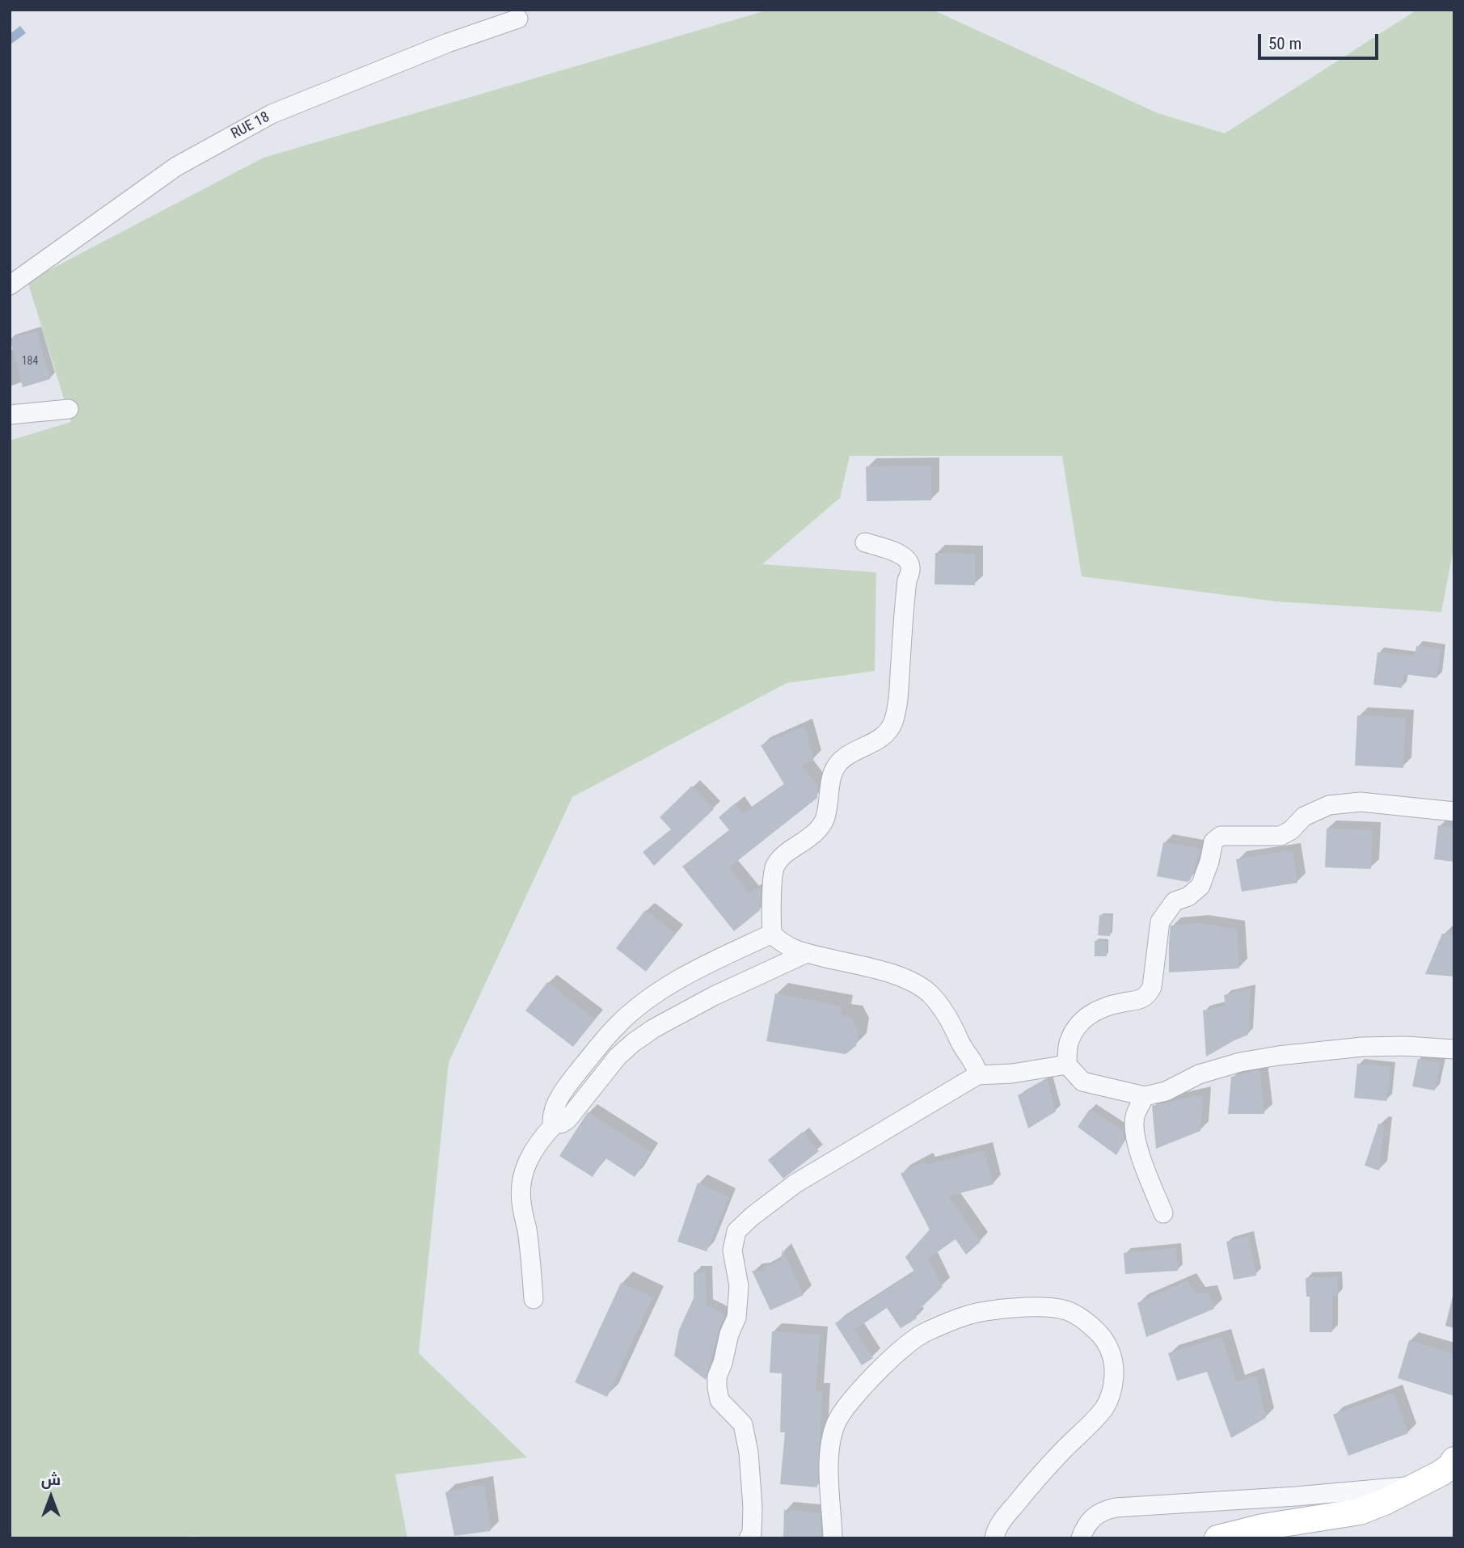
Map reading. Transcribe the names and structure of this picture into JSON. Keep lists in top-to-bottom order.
{
  "streets": {
    "street": ["RUE 18"]
  },
  "house_numbers": ["184"],
  "scale_bar": "50 m",
  "north": "top"
}
